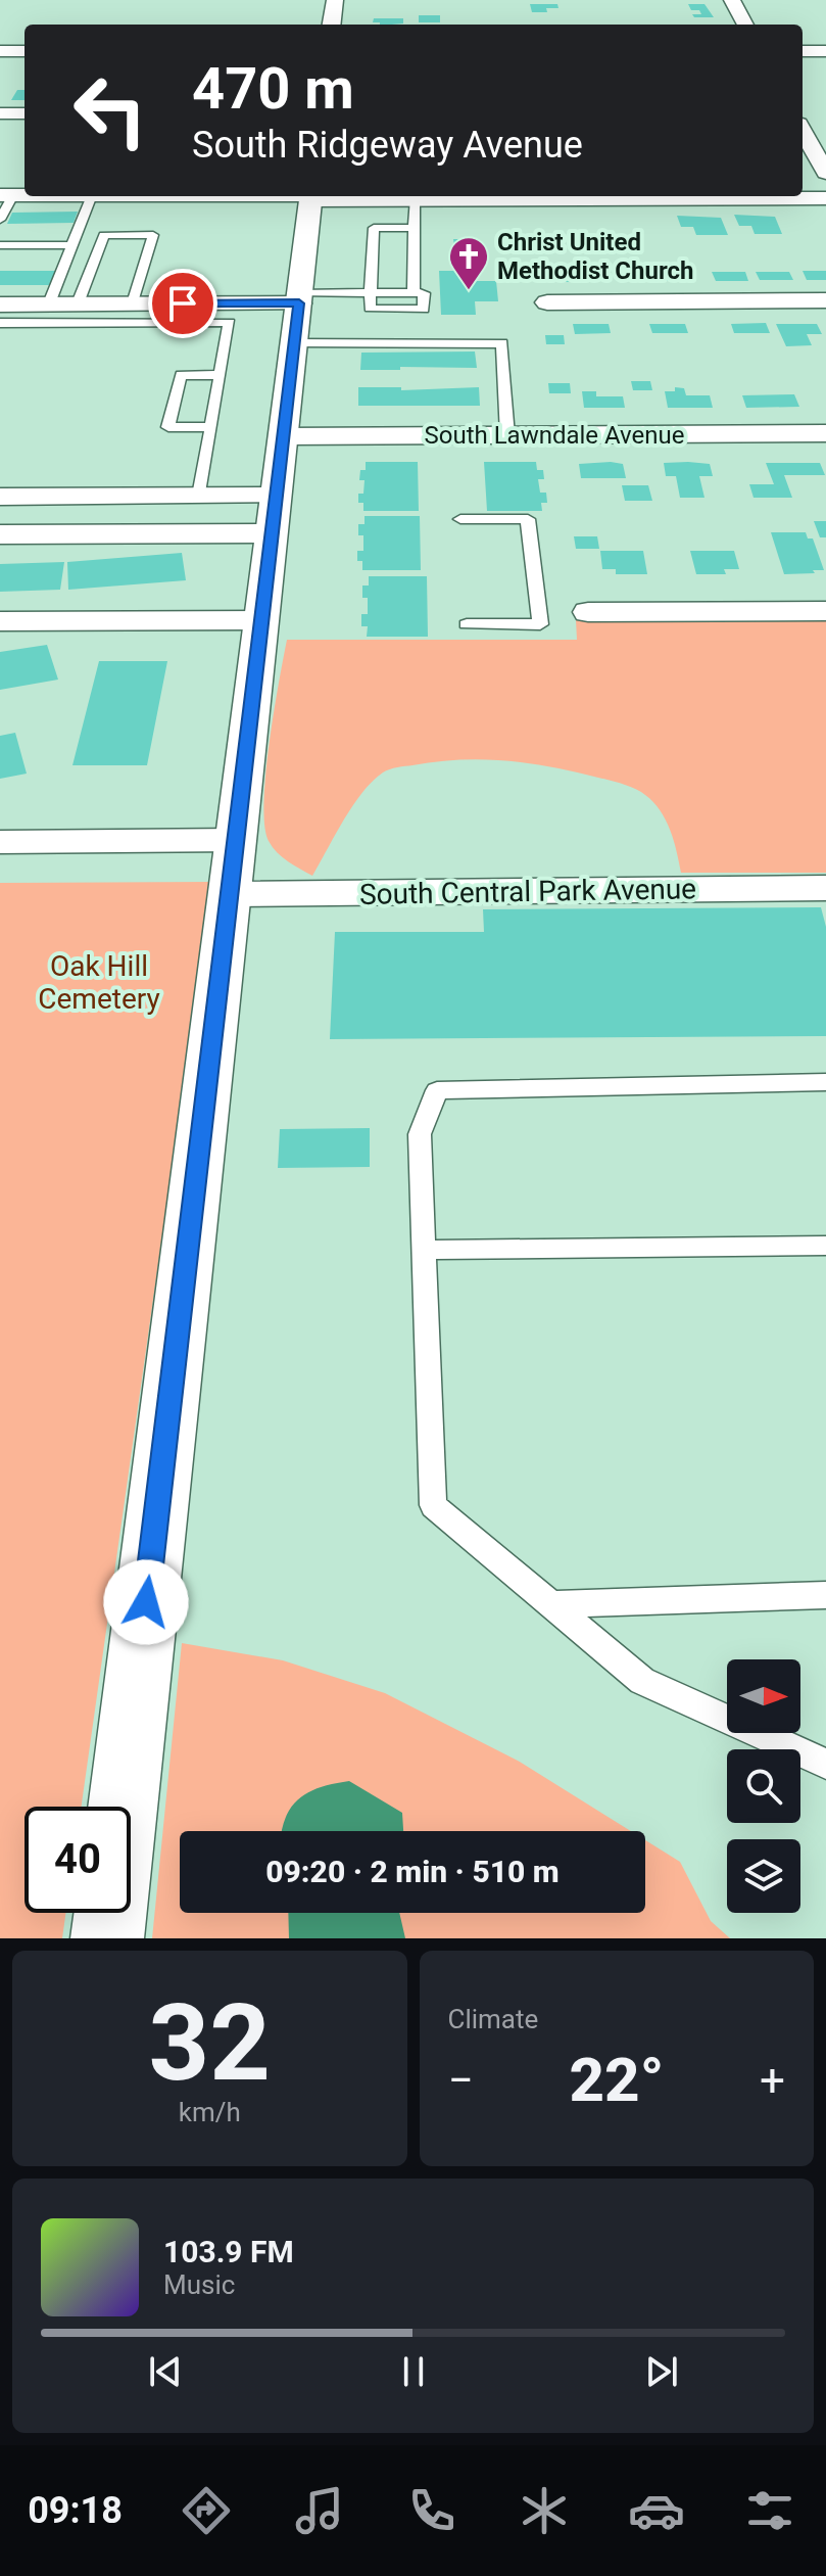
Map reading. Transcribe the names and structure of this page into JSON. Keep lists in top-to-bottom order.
{
  "streets": {
    "street": ["South Lawndale Avenue", "South Central Park Avenue"]
  },
  "parks": ["Oak Hill Cemetery"],
  "places": {
    "church": ["Christ United Methodist Church"]
  },
  "north": "right",
  "page": {
    "turn": ["470 m", "South Ridgeway Avenue"],
    "limit": "40",
    "trip": "09:20 · 2 min · 510 m",
    "tile": [
      ["32", "km/h"],
      "Climate"
    ],
    "heat": ["−", "22°", "+"],
    "song": ["103.9 FM", "Music"],
    "tabs": "09:18"
  }
}
